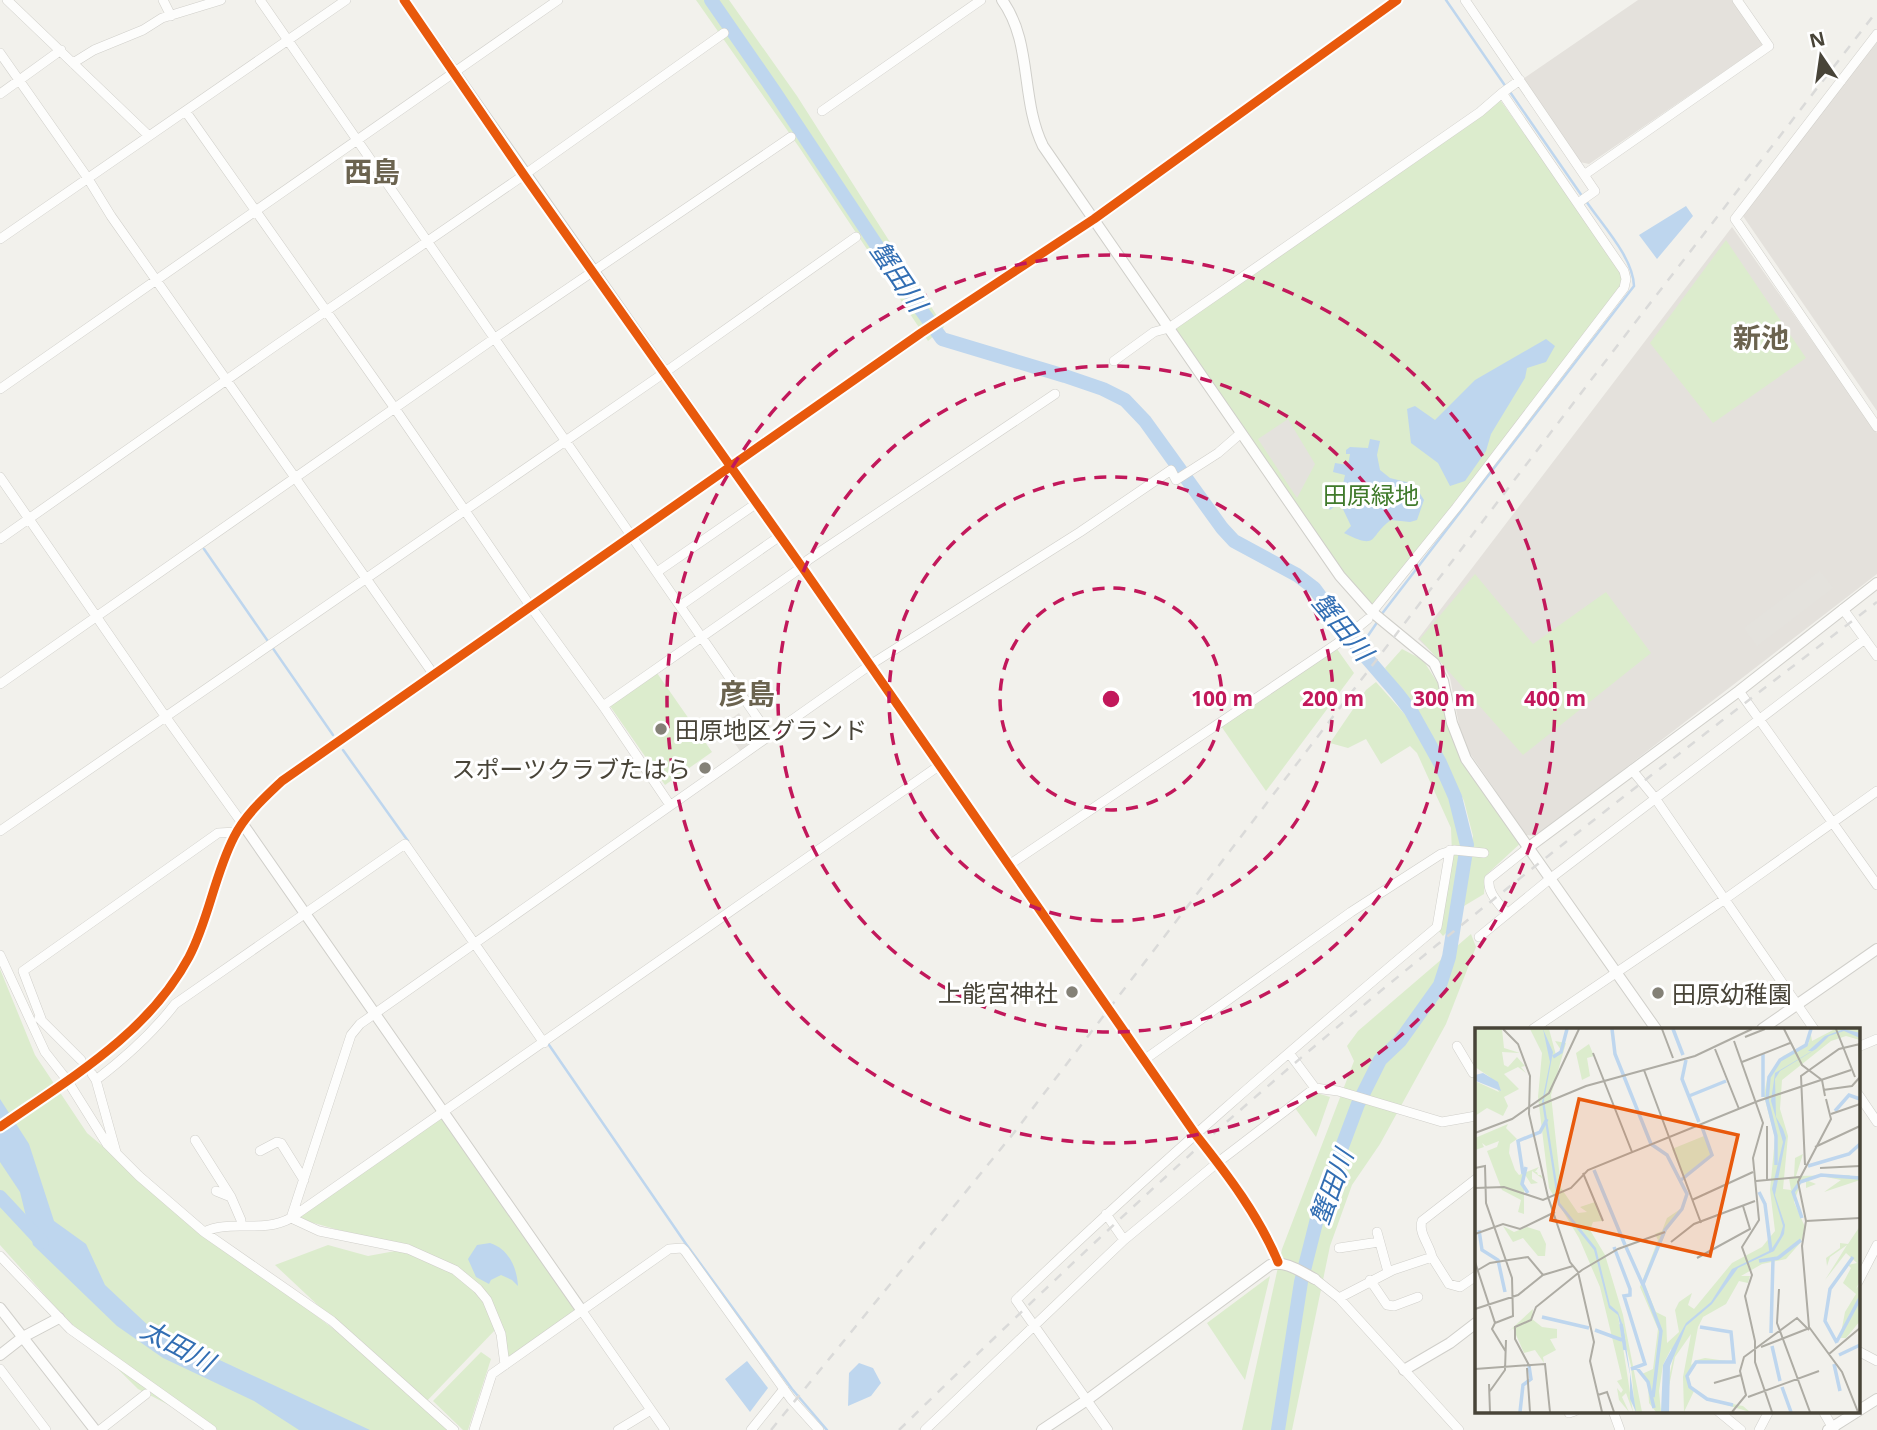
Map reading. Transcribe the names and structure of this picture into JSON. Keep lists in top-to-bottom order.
{
  "districts": ["西島", "新池", "彦島"],
  "water": ["蟹田川", "太田川"],
  "parks": ["田原緑地"],
  "places": [
    "田原地区グランド",
    "スポーツクラブたはら",
    "上能宮神社",
    "田原幼稚園"
  ],
  "north": "top",
  "rings": [
    "100 m",
    "200 m",
    "300 m",
    "400 m"
  ]
}
